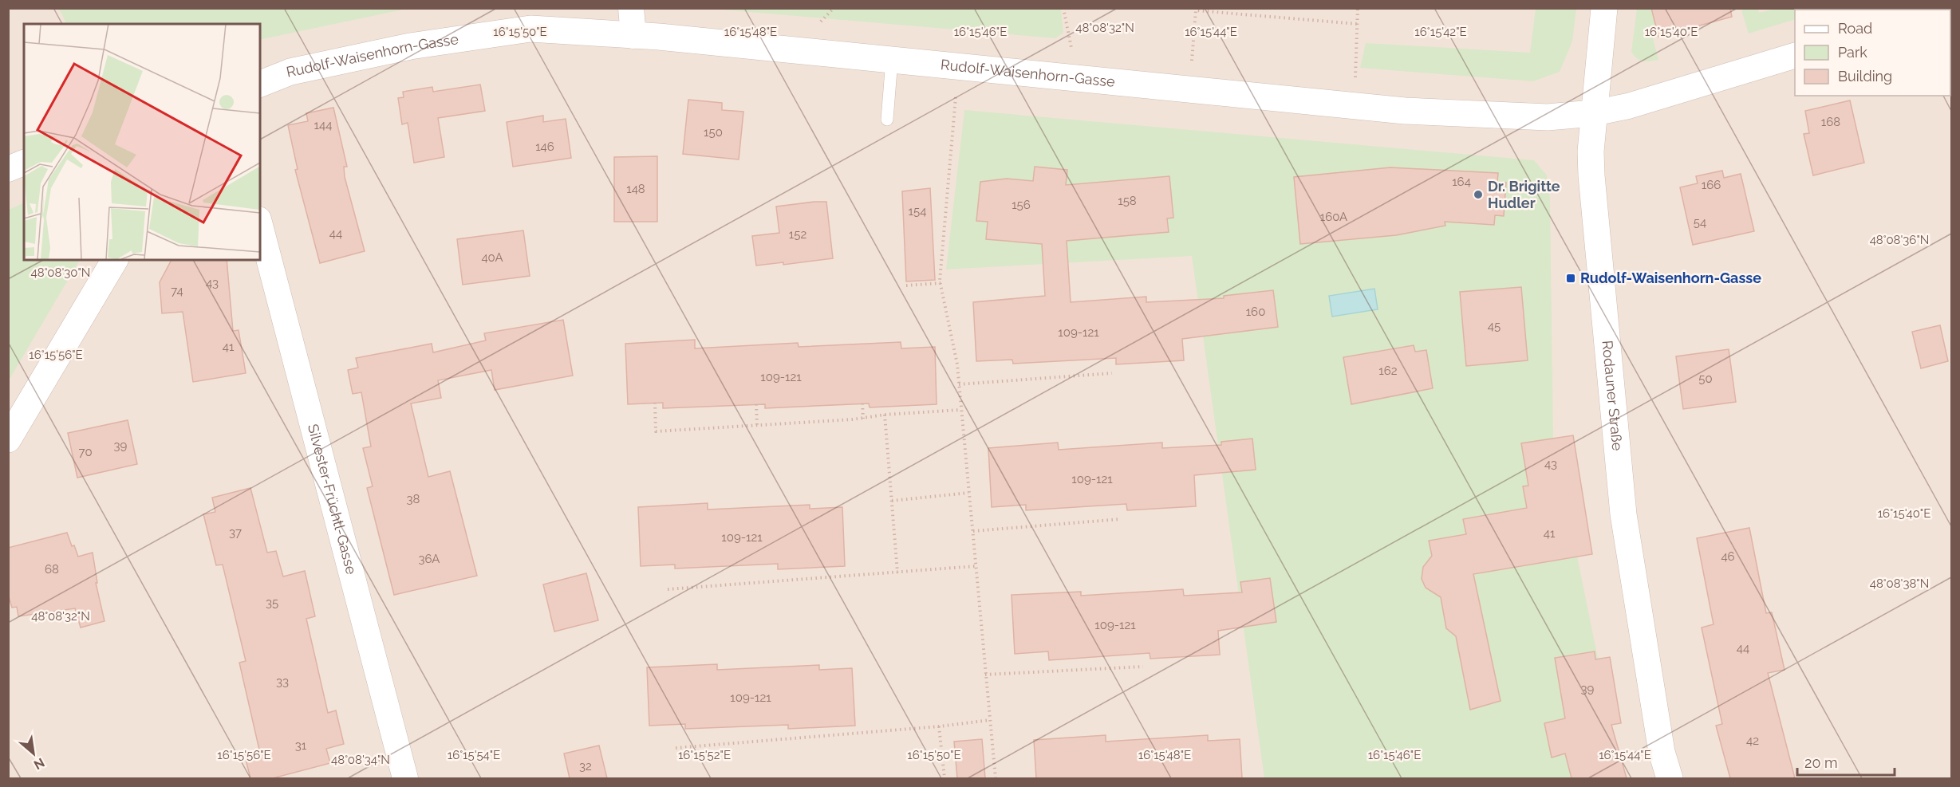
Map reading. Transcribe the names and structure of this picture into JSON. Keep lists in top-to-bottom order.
{
  "streets": {
    "street": ["Rudolf-Waisenhorn-Gasse", "Rodauner Straße", "Silvester-Früchtl-Gasse"]
  },
  "crossings": [
    ["Rudolf-Waisenhorn-Gasse", "Rodauner Straße"]
  ],
  "places": {
    "other": ["Dr. Brigitte Hudler"],
    "transit": ["Rudolf-Waisenhorn-Gasse"]
  },
  "house_numbers": [
    "168",
    "144",
    "150",
    "146",
    "164",
    "166",
    "148",
    "158",
    "156",
    "154",
    "160A",
    "54",
    "44",
    "152",
    "40A",
    "43",
    "74",
    "160",
    "45",
    "109-121",
    "41",
    "162",
    "109-121",
    "50",
    "39",
    "70",
    "43",
    "109-121",
    "38",
    "37",
    "41",
    "109-121",
    "46",
    "36A",
    "68",
    "35",
    "109-121",
    "44",
    "33",
    "39",
    "109-121",
    "42",
    "31",
    "32"
  ],
  "legend": ["Road", "Park", "Building"],
  "scale_bar": "20 m",
  "north": "bottom right",
  "coordinates": [
    "48°08'32\"N",
    "16°15'50\"E",
    "16°15'48\"E",
    "16°15'46\"E",
    "16°15'44\"E",
    "16°15'42\"E",
    "16°15'40\"E",
    "48°08'36\"N",
    "48°08'30\"N",
    "16°15'56\"E",
    "48°08'38\"N",
    "16°15'54\"E",
    "16°15'52\"E",
    "48°08'34\"N"
  ]
}
